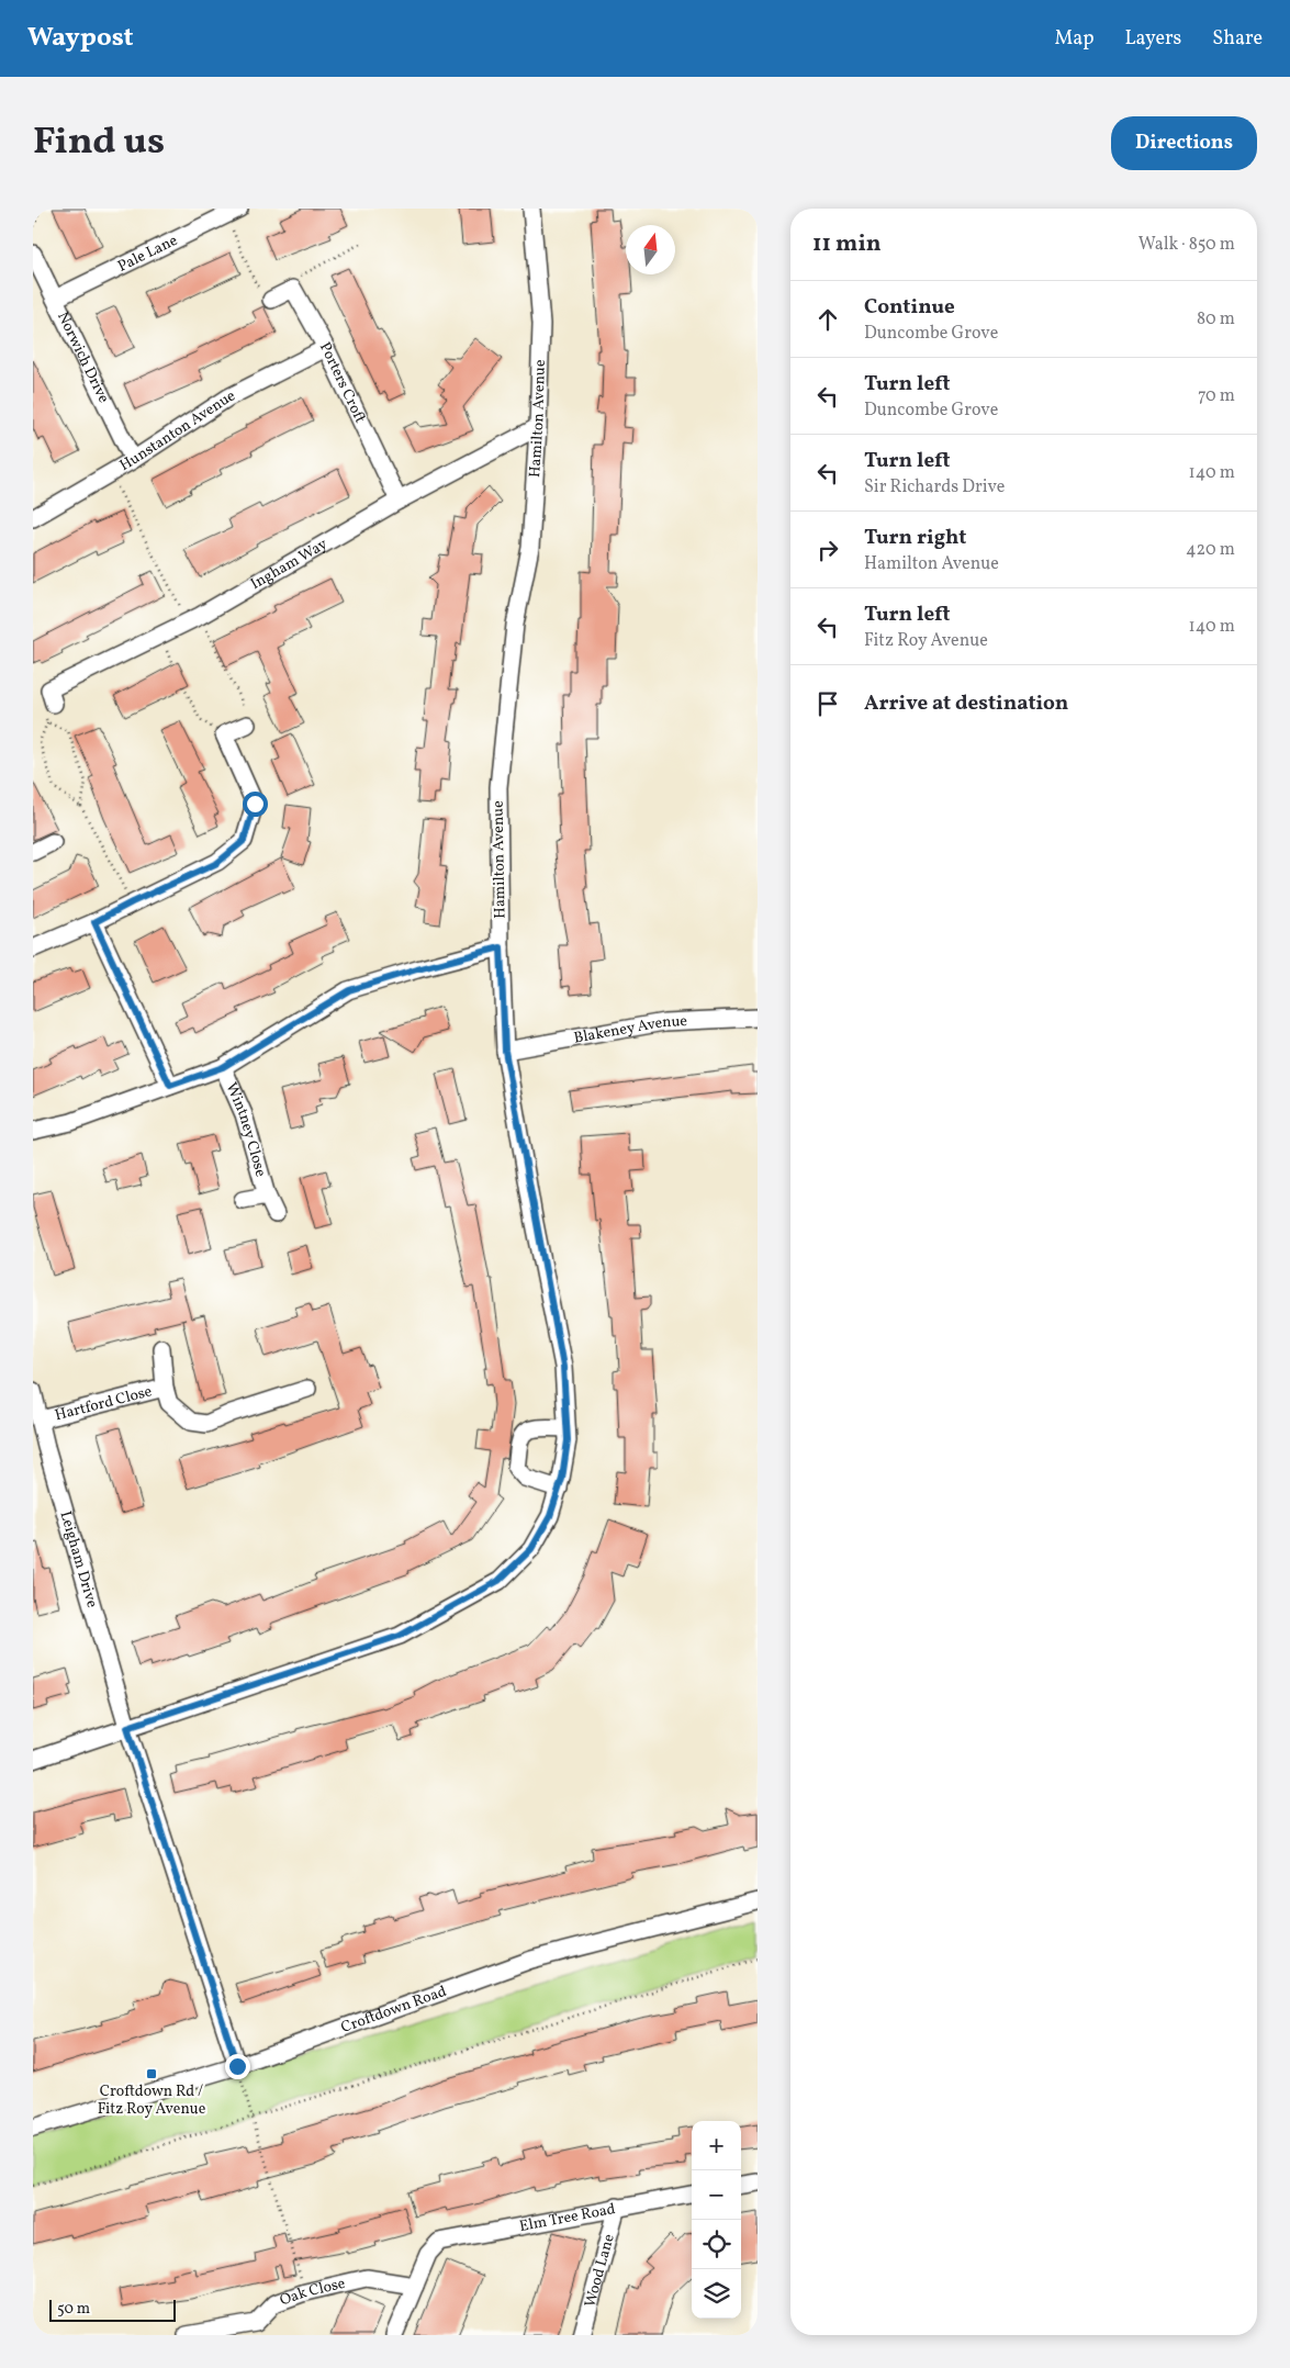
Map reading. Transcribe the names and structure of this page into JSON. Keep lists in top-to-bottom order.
{
  "streets": {
    "street": [
      "Pale Lane",
      "Norwich Drive",
      "Porters Croft",
      "Hamilton Avenue",
      "Hunstanton Avenue",
      "Ingham Way",
      "Blakeney Avenue",
      "Wintney Close",
      "Hartford Close",
      "Leigham Drive",
      "Croftdown Road",
      "Elm Tree Road",
      "Wood Lane",
      "Oak Close"
    ]
  },
  "crossings": [
    ["Pale Lane", "Norwich Drive"],
    ["Norwich Drive", "Hunstanton Avenue"],
    ["Porters Croft", "Hunstanton Avenue"],
    ["Porters Croft", "Ingham Way"],
    ["Hamilton Avenue", "Ingham Way"],
    ["Hamilton Avenue", "Blakeney Avenue"],
    ["Hamilton Avenue", "Leigham Drive"],
    ["Hartford Close", "Leigham Drive"],
    ["Leigham Drive", "Croftdown Road"],
    ["Elm Tree Road", "Wood Lane"],
    ["Elm Tree Road", "Oak Close"]
  ],
  "places": {
    "transit": ["Croftdown Rd / Fitz Roy Avenue"]
  },
  "scale_bar": "50 m",
  "north": "top",
  "page": {
    "header": "Waypost",
    "nav": ["Map", "Layers", "Share"],
    "title": "Find us",
    "buttons": "Directions",
    "heading": ["11 min", "Walk · 850 m"],
    "list": [
      ["Continue", "Duncombe Grove", "80 m"],
      ["Turn left", "Duncombe Grove", "70 m"],
      ["Turn left", "Sir Richards Drive", "140 m"],
      ["Turn right", "Hamilton Avenue", "420 m"],
      ["Turn left", "Fitz Roy Avenue", "140 m"],
      "Arrive at destination"
    ],
    "map_buttons": ["+", "−"],
    "scale": "50 m"
  }
}
